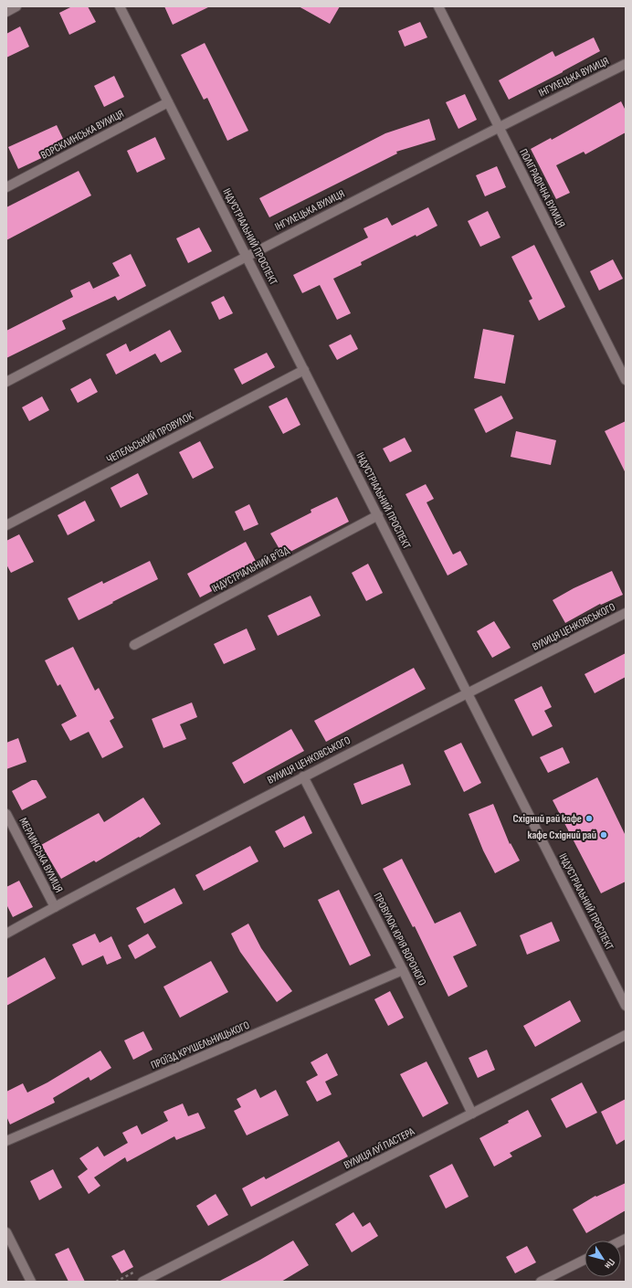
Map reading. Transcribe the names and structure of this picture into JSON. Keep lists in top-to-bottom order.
{
  "streets": {
    "street": [
      "ІНГУЛЕЦЬКА ВУЛИЦЯ",
      "ВОРСКЛИНСЬКА ВУЛИЦЯ",
      "ПОЛІГРАФІЧНА ВУЛИЦЯ",
      "ІНДУСТРІАЛЬНИЙ ПРОСПЕКТ",
      "ЧЕПЕЛЬСЬКИЙ ПРОВУЛОК",
      "ІНДУСТРІАЛЬНИЙ В’ЇЗД",
      "ВУЛИЦЯ ЦЕНКОВСЬКОГО",
      "МЕРЛИНСЬКА ВУЛИЦЯ",
      "ПРОВУЛОК ЮРІЯ ВОРОНОГО",
      "ПРОЇЗД КРУШЕЛЬНИЦЬКОГО",
      "ВУЛИЦЯ ЛУЇ ПАСТЕРА"
    ]
  },
  "crossings": [
    ["ІНГУЛЕЦЬКА ВУЛИЦЯ", "ПОЛІГРАФІЧНА ВУЛИЦЯ"],
    ["ІНГУЛЕЦЬКА ВУЛИЦЯ", "ІНДУСТРІАЛЬНИЙ ПРОСПЕКТ"],
    ["ВОРСКЛИНСЬКА ВУЛИЦЯ", "ІНДУСТРІАЛЬНИЙ ПРОСПЕКТ"],
    ["ІНДУСТРІАЛЬНИЙ ПРОСПЕКТ", "ЧЕПЕЛЬСЬКИЙ ПРОВУЛОК"],
    ["ІНДУСТРІАЛЬНИЙ ПРОСПЕКТ", "ІНДУСТРІАЛЬНИЙ В’ЇЗД"],
    ["ІНДУСТРІАЛЬНИЙ ПРОСПЕКТ", "ВУЛИЦЯ ЦЕНКОВСЬКОГО"],
    ["ВУЛИЦЯ ЦЕНКОВСЬКОГО", "МЕРЛИНСЬКА ВУЛИЦЯ"],
    ["ВУЛИЦЯ ЦЕНКОВСЬКОГО", "ПРОВУЛОК ЮРІЯ ВОРОНОГО"],
    ["ПРОВУЛОК ЮРІЯ ВОРОНОГО", "ПРОЇЗД КРУШЕЛЬНИЦЬКОГО"],
    ["ПРОВУЛОК ЮРІЯ ВОРОНОГО", "ВУЛИЦЯ ЛУЇ ПАСТЕРА"]
  ],
  "places": ["Східний рай кафе", "кафе Східний рай"],
  "north": "bottom right"
}
